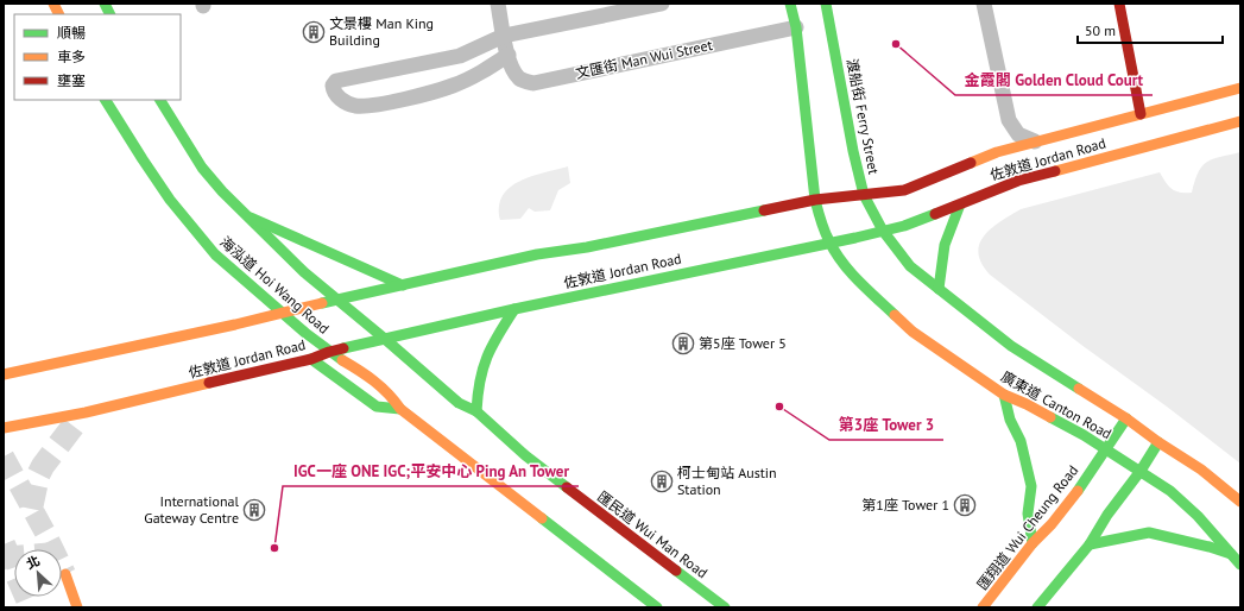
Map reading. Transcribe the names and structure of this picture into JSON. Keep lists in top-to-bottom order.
{
  "streets": {
    "main road": [
      "渡船街 Ferry Street",
      "佐敦道 Jordan Road",
      "海泓道 Hoi Wang Road",
      "廣東道 Canton Road",
      "匯翔道 Wui Cheung Road",
      "匯民道 Wui Man Road"
    ],
    "street": ["文匯街 Man Wui Street"]
  },
  "crossings": [
    ["渡船街 Ferry Street", "佐敦道 Jordan Road"],
    ["渡船街 Ferry Street", "廣東道 Canton Road"],
    ["佐敦道 Jordan Road", "海泓道 Hoi Wang Road"],
    ["佐敦道 Jordan Road", "廣東道 Canton Road"],
    ["佐敦道 Jordan Road", "匯民道 Wui Man Road"],
    ["海泓道 Hoi Wang Road", "匯民道 Wui Man Road"],
    ["廣東道 Canton Road", "匯翔道 Wui Cheung Road"]
  ],
  "places": {
    "building": [
      "文景樓 Man King Building",
      "第5座 Tower 5",
      "柯士甸站 Austin Station",
      "第1座 Tower 1",
      "International Gateway Centre"
    ],
    "other": ["金霞閣 Golden Cloud Court", "第3座 Tower 3", "IGC一座 ONE IGC;平安中心 Ping An Tower"]
  },
  "legend": ["順暢", "車多", "壅塞"],
  "scale_bar": "50 m",
  "north": "top left"
}
